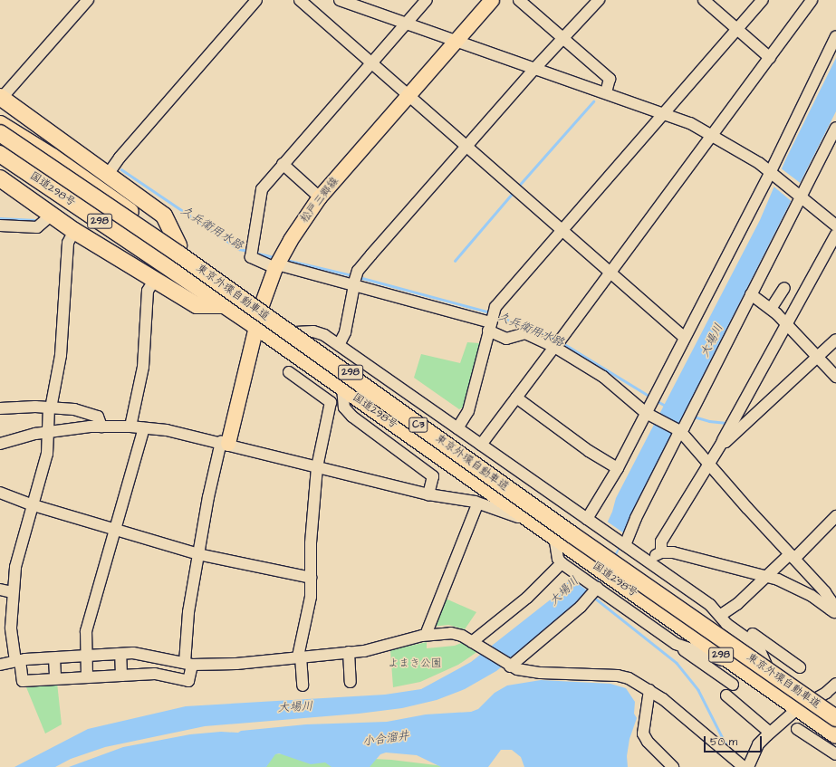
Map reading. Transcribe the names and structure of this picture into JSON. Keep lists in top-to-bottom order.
{
  "streets": {
    "highway": [
      "国道298号",
      "298",
      "東京外環自動車道",
      "C3"
    ],
    "main road": ["松戸三郷線"]
  },
  "crossings": [
    ["国道298号", "松戸三郷線"],
    ["国道298号", "298"]
  ],
  "water": ["久兵衛用水路", "大場川", "小合溜井"],
  "parks": ["よまき公園"],
  "scale_bar": "50 m"
}
